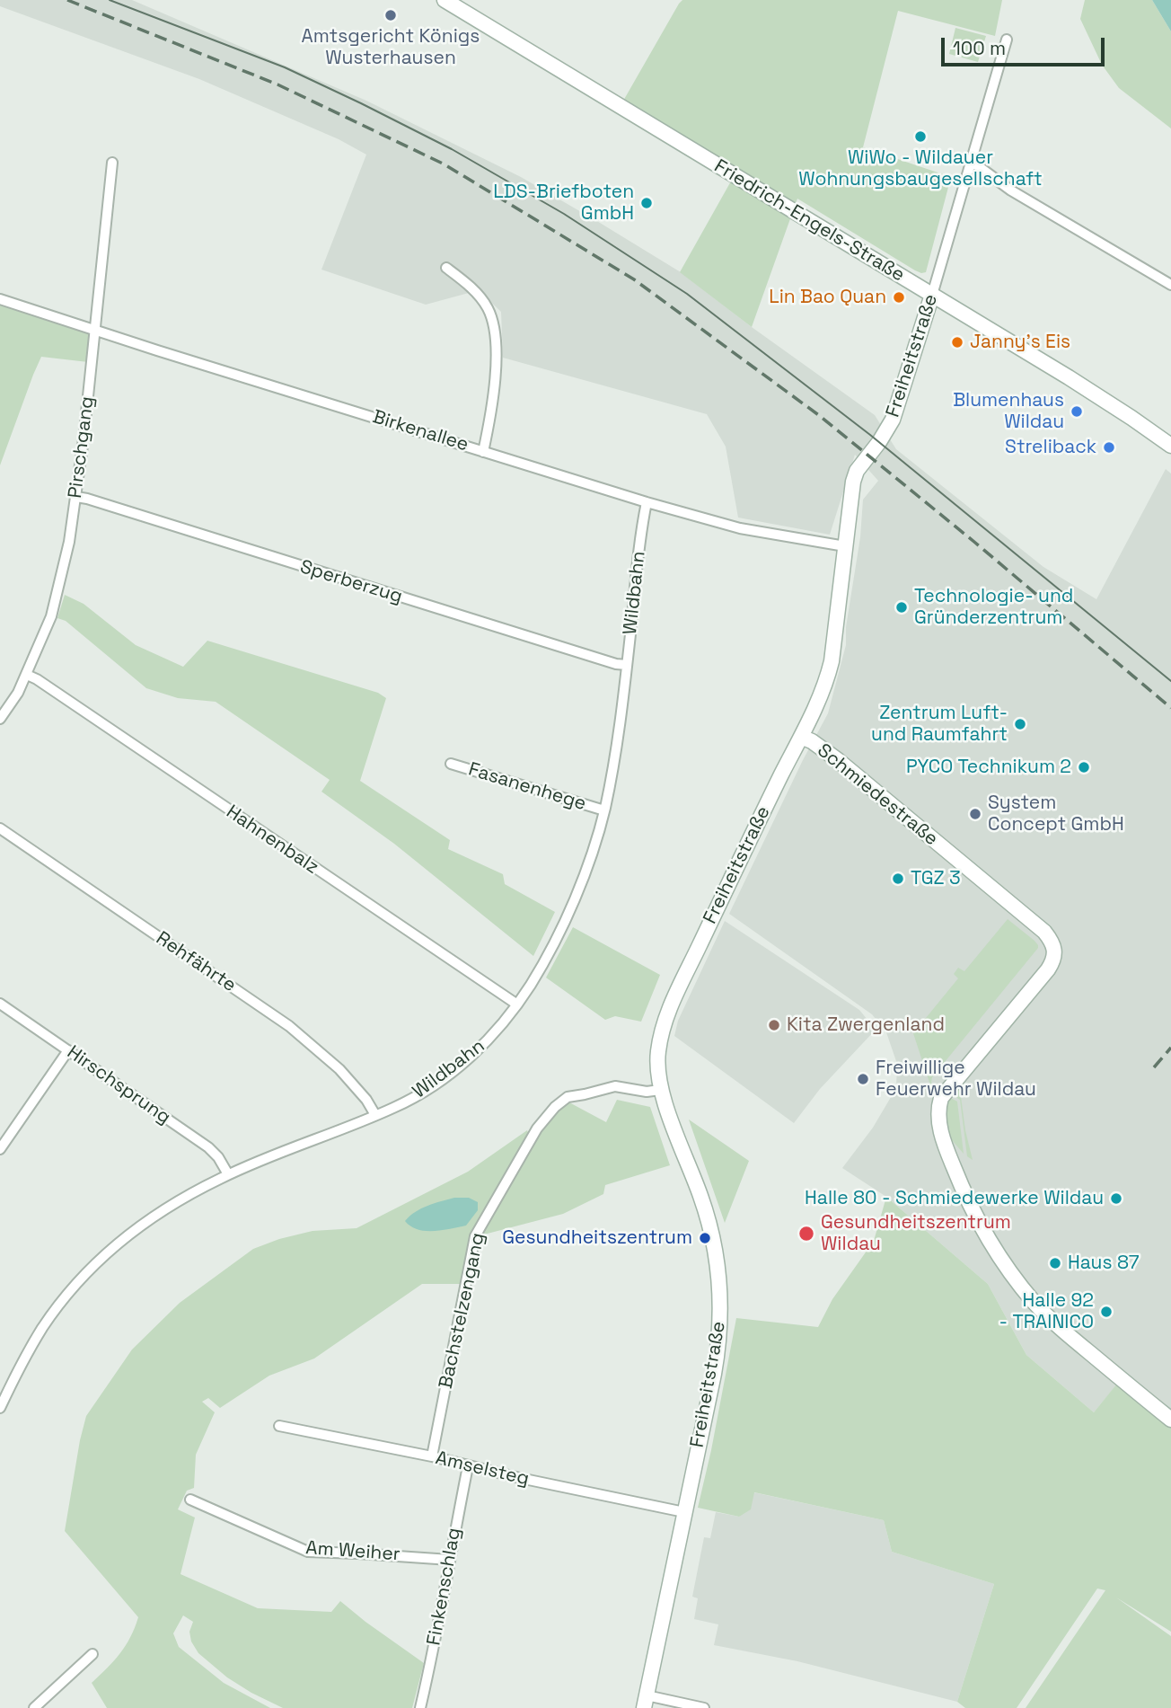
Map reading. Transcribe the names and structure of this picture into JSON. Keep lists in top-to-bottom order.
{
  "streets": {
    "street": [
      "Friedrich-Engels-Straße",
      "Freiheitstraße",
      "Birkenallee",
      "Pirschgang",
      "Sperberzug",
      "Wildbahn",
      "Fasanenhege",
      "Schmiedestraße",
      "Hahnenbalz",
      "Rehfährte",
      "Hirschsprung",
      "Bachstelzengang",
      "Amselsteg",
      "Am Weiher",
      "Finkenschlag"
    ]
  },
  "crossings": [
    ["Friedrich-Engels-Straße", "Freiheitstraße"],
    ["Freiheitstraße", "Birkenallee"],
    ["Freiheitstraße", "Schmiedestraße"],
    ["Freiheitstraße", "Bachstelzengang"],
    ["Freiheitstraße", "Amselsteg"],
    ["Birkenallee", "Pirschgang"],
    ["Birkenallee", "Wildbahn"],
    ["Pirschgang", "Sperberzug"],
    ["Pirschgang", "Hahnenbalz"],
    ["Sperberzug", "Wildbahn"],
    ["Wildbahn", "Fasanenhege"],
    ["Wildbahn", "Hahnenbalz"],
    ["Wildbahn", "Rehfährte"],
    ["Wildbahn", "Hirschsprung"],
    ["Bachstelzengang", "Amselsteg"],
    ["Amselsteg", "Finkenschlag"],
    ["Am Weiher", "Finkenschlag"]
  ],
  "places": [
    "Amtsgericht Königs Wusterhausen",
    "WiWo - Wildauer Wohnungsbaugesellschaft",
    "LDS-Briefboten GmbH",
    "Lin Bao Quan",
    "Janny's Eis",
    "Blumenhaus Wildau",
    "Streliback",
    "Technologie- und Gründerzentrum",
    "Zentrum Luft- und Raumfahrt",
    "PYCO Technikum 2",
    "System Concept GmbH",
    "TGZ 3",
    "Kita Zwergenland",
    "Freiwillige Feuerwehr Wildau",
    "Halle 80 - Schmiedewerke Wildau",
    "Gesundheitszentrum Wildau",
    "Gesundheitszentrum",
    "Haus 87",
    "Halle 92 - TRAINICO"
  ],
  "scale_bar": "100 m"
}
